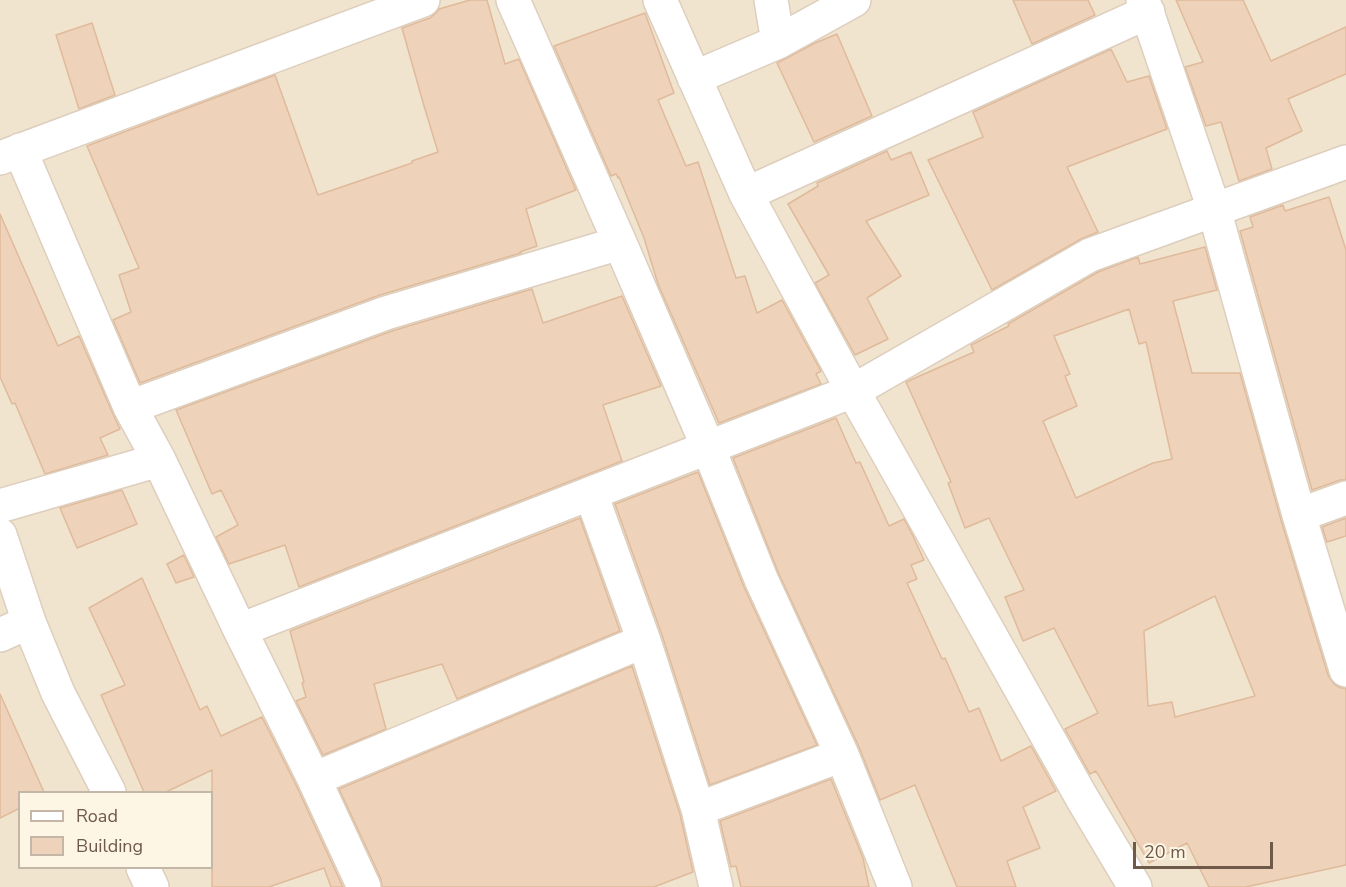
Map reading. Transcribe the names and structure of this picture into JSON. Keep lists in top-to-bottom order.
{
  "legend": ["Road", "Building"],
  "scale_bar": "20 m"
}
